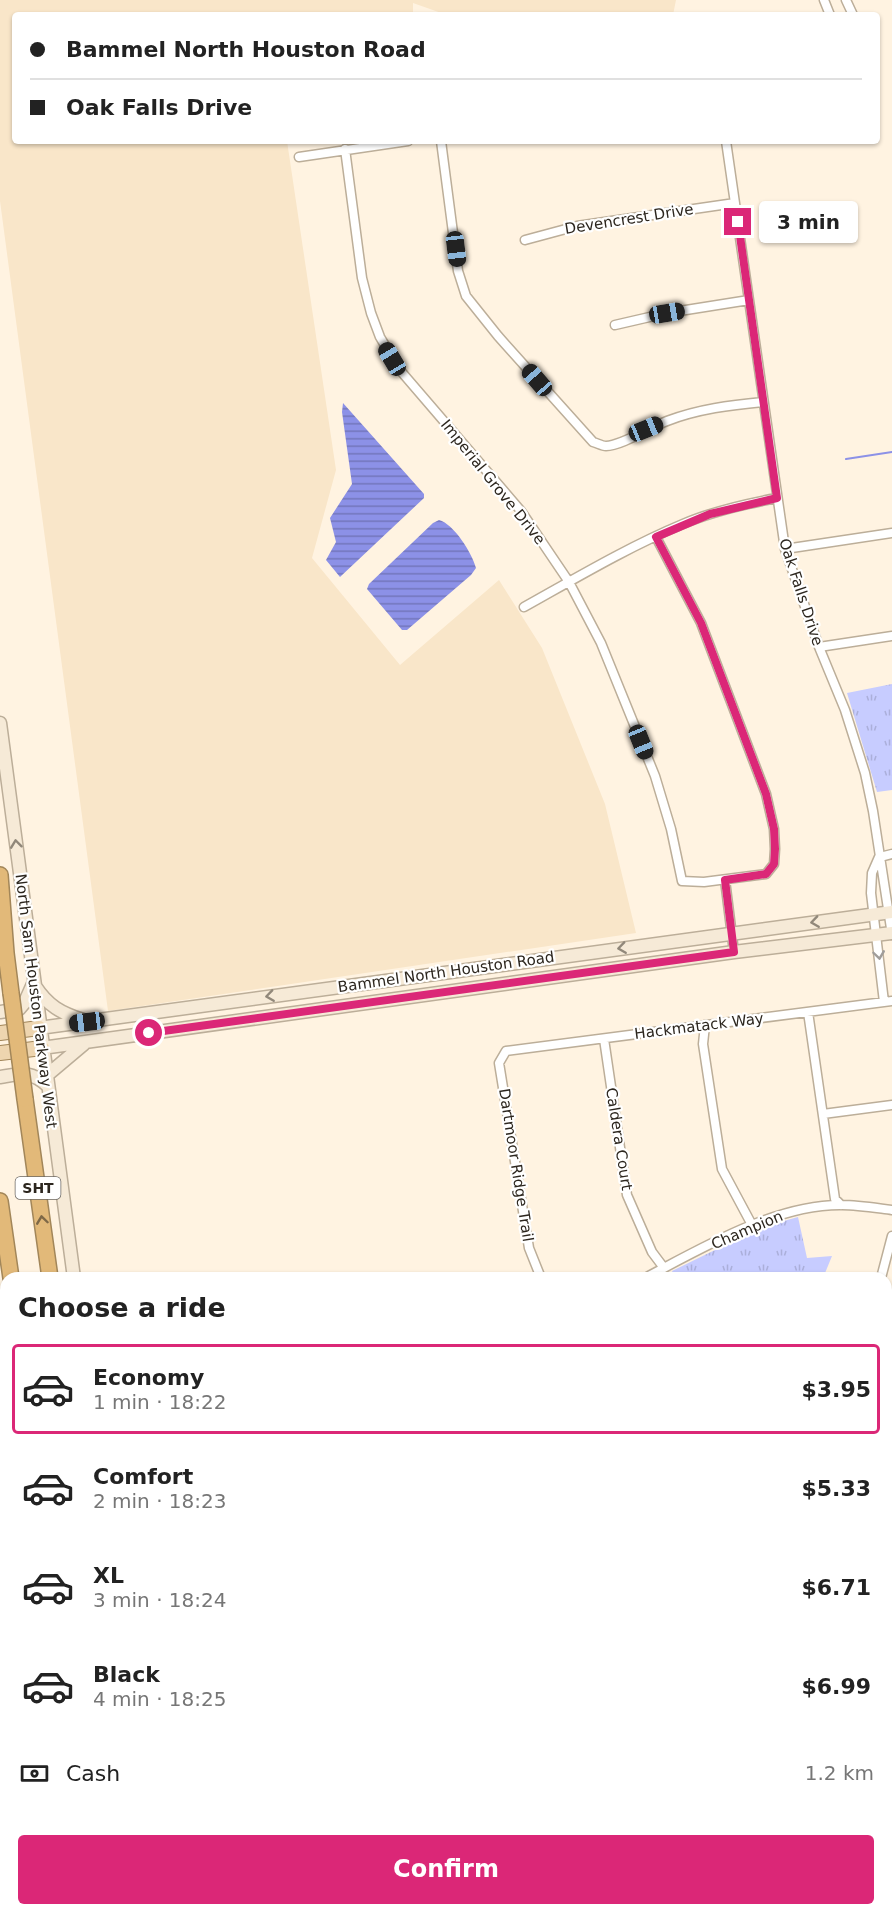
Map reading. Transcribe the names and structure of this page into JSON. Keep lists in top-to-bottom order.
{
  "streets": {
    "highway": ["SHT"],
    "main road": ["Bammel North Houston Road", "North Sam Houston Parkway West"],
    "street": [
      "Devencrest Drive",
      "Imperial Grove Drive",
      "Oak Falls Drive",
      "Hackmatack Way",
      "Caldera Court",
      "Dartmoor Ridge Trail",
      "Champion"
    ]
  },
  "crossings": [
    ["Devencrest Drive", "Oak Falls Drive"],
    ["Oak Falls Drive", "Bammel North Houston Road"],
    ["Oak Falls Drive", "Hackmatack Way"],
    ["Bammel North Houston Road", "North Sam Houston Parkway West"],
    ["Hackmatack Way", "Caldera Court"],
    ["Hackmatack Way", "Dartmoor Ridge Trail"],
    ["Caldera Court", "Champion"]
  ],
  "one_way": ["North Sam Houston Parkway West"],
  "page": {
    "banner": ["Bammel North Houston Road", "Oak Falls Drive"],
    "bubble": "3 min",
    "heading": "Choose a ride",
    "list": [
      {
        "name": "Economy",
        "note": "1 min · 18:22",
        "value": "$3.95"
      },
      {
        "name": "Comfort",
        "note": "2 min · 18:23",
        "value": "$5.33"
      },
      {
        "name": "XL",
        "note": "3 min · 18:24",
        "value": "$6.71"
      },
      {
        "name": "Black",
        "note": "4 min · 18:25",
        "value": "$6.99"
      }
    ],
    "pay": ["Cash", "1.2 km"],
    "buttons": "Confirm"
  }
}
